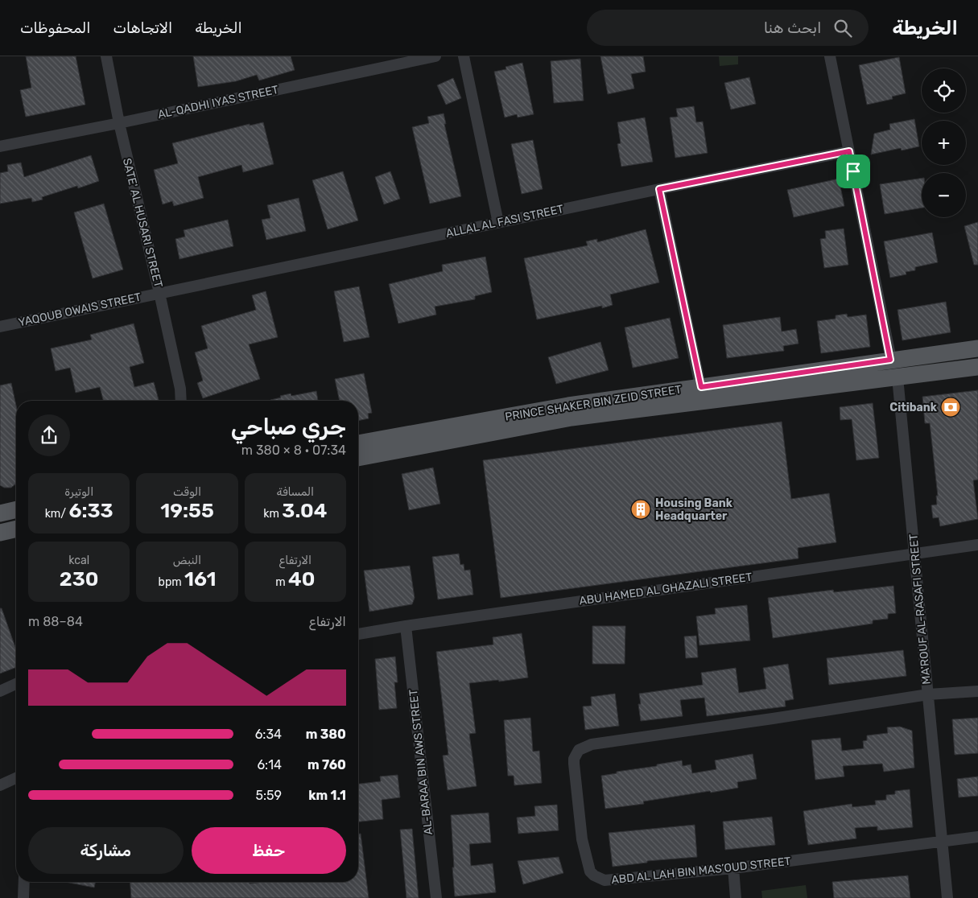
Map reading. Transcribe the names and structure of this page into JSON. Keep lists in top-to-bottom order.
{
  "streets": {
    "main road": ["PRINCE SHAKER BIN ZEID STREET"],
    "street": [
      "AL-QADHI IYAS STREET",
      "ALLAL AL FASI STREET",
      "SATE' AL HUSARI STREET",
      "YAQOUB OWAIS STREET",
      "ABU HAMED AL GHAZALI STREET",
      "MA'ROUF AL-RASAFI STREET",
      "AL-BARAA BIN AWS STREET",
      "ABD AL LAH BIN MAS’OUD STREET"
    ]
  },
  "crossings": [
    ["AL-QADHI IYAS STREET", "SATE' AL HUSARI STREET"],
    ["ALLAL AL FASI STREET", "SATE' AL HUSARI STREET"],
    ["ALLAL AL FASI STREET", "YAQOUB OWAIS STREET"],
    ["SATE' AL HUSARI STREET", "YAQOUB OWAIS STREET"],
    ["PRINCE SHAKER BIN ZEID STREET", "MA'ROUF AL-RASAFI STREET"],
    ["ABU HAMED AL GHAZALI STREET", "MA'ROUF AL-RASAFI STREET"],
    ["ABU HAMED AL GHAZALI STREET", "AL-BARAA BIN AWS STREET"],
    ["MA'ROUF AL-RASAFI STREET", "ABD AL LAH BIN MAS’OUD STREET"]
  ],
  "places": {
    "bank": ["Citibank"],
    "building": ["Housing Bank Headquarter"]
  },
  "page": {
    "header": "الخريطة",
    "search": "ابحث هنا",
    "nav": ["الخريطة", "الاتجاهات", "المحفوظات"],
    "map_buttons": ["+", "−"],
    "heading": ["جري صباحي", "07:34 · 8 × 380 m"],
    "stats": [
      ["المسافة", "3.04 km"],
      ["الوقت", "19:55"],
      ["الوتيرة", "6:33 /km"],
      ["الارتفاع", "40 m"],
      ["النبض", "161 bpm"],
      ["kcal", "230"]
    ],
    "chart": ["الارتفاع", "84–88 m"],
    "list": [
      {
        "name": "380 m",
        "note": "6:34"
      },
      {
        "name": "760 m",
        "note": "6:14"
      },
      {
        "name": "1.1 km",
        "note": "5:59"
      }
    ],
    "buttons": ["حفظ", "مشاركة"]
  }
}
